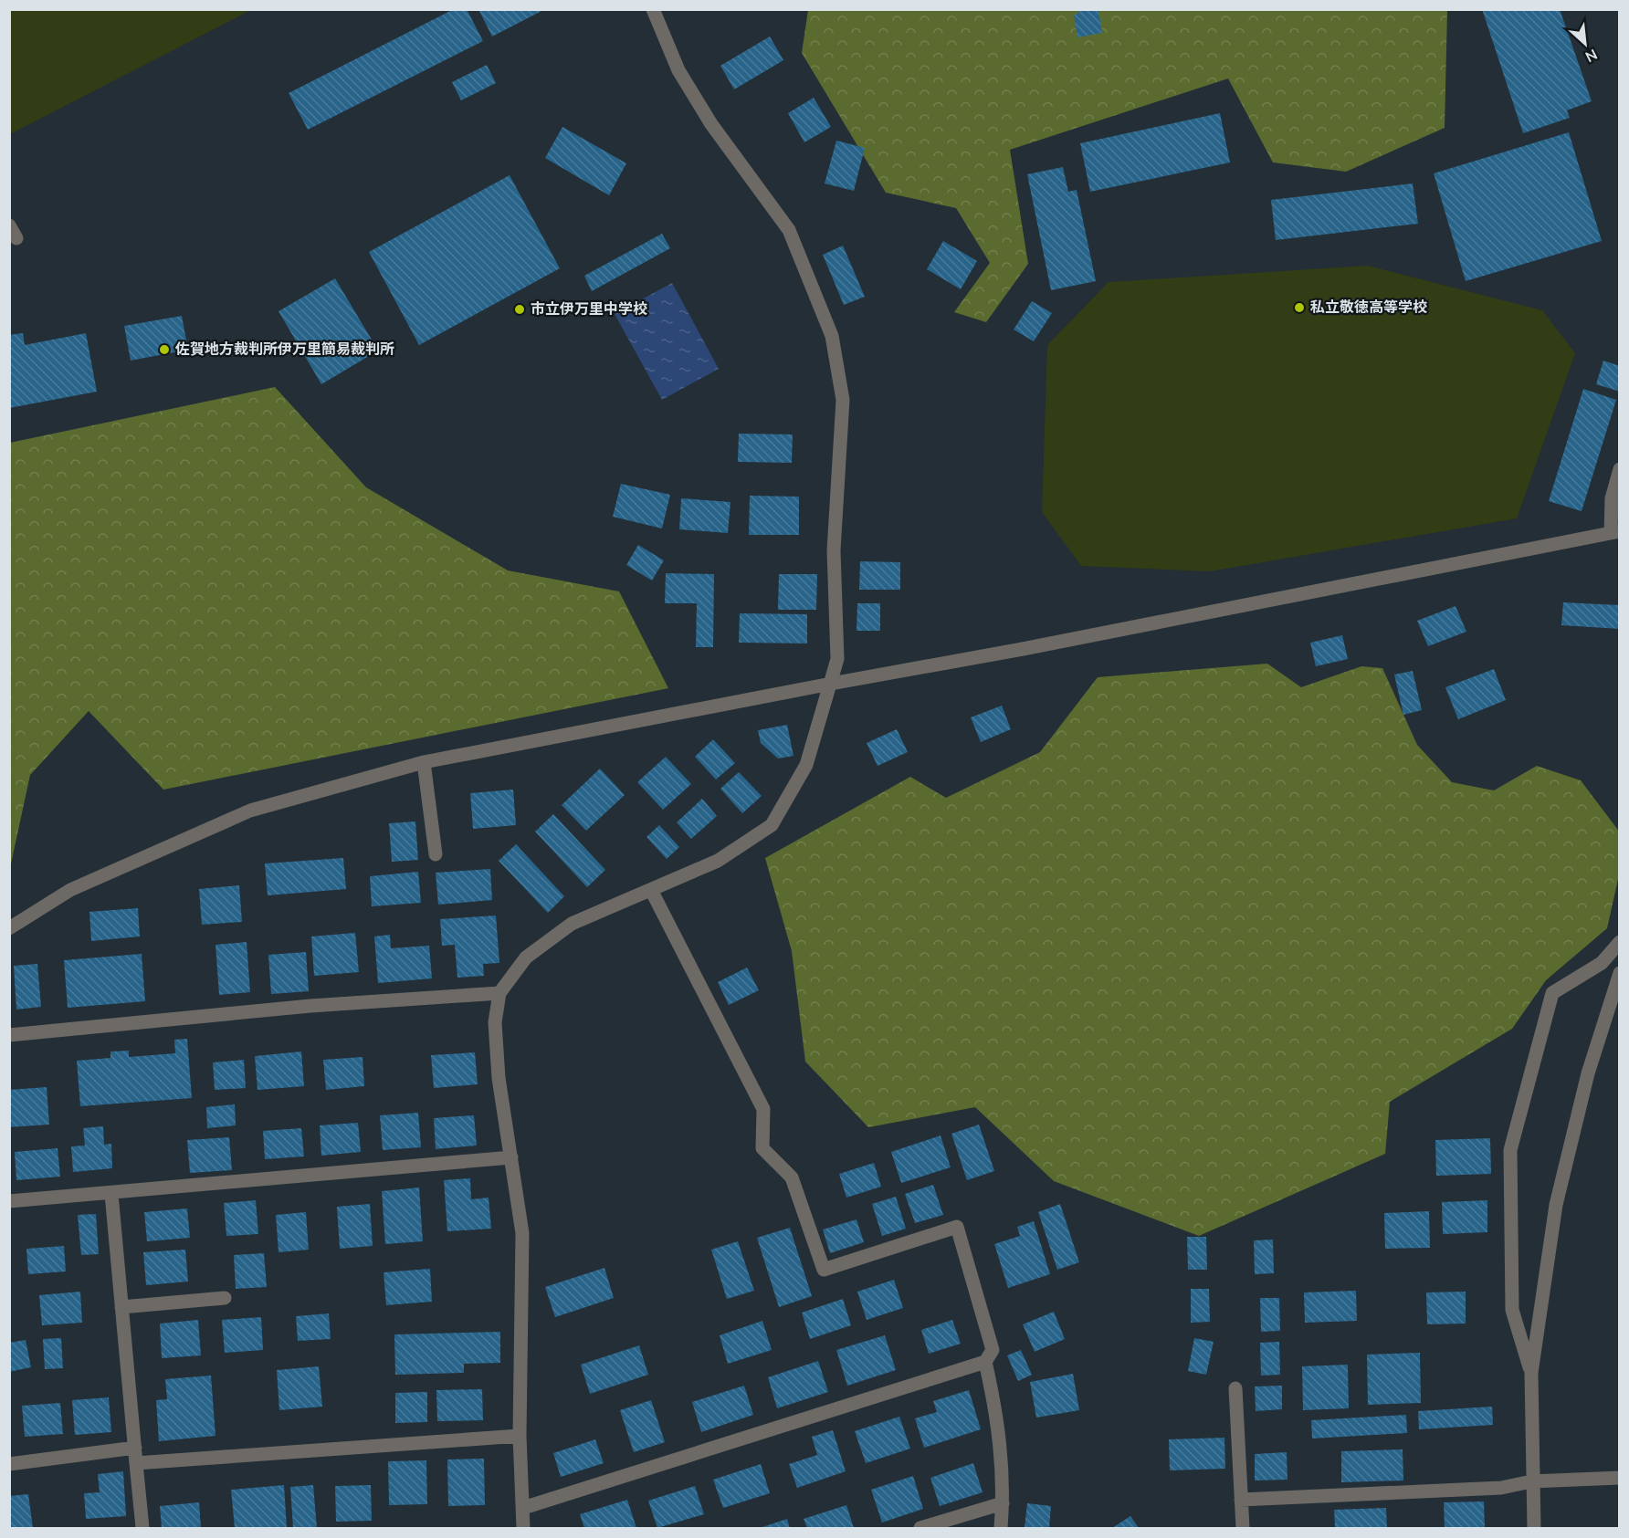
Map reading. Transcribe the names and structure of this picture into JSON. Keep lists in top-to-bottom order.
{
  "places": ["私立敬徳高等学校", "市立伊万里中学校", "佐賀地方裁判所伊万里簡易裁判所"],
  "north": "bottom right"
}
